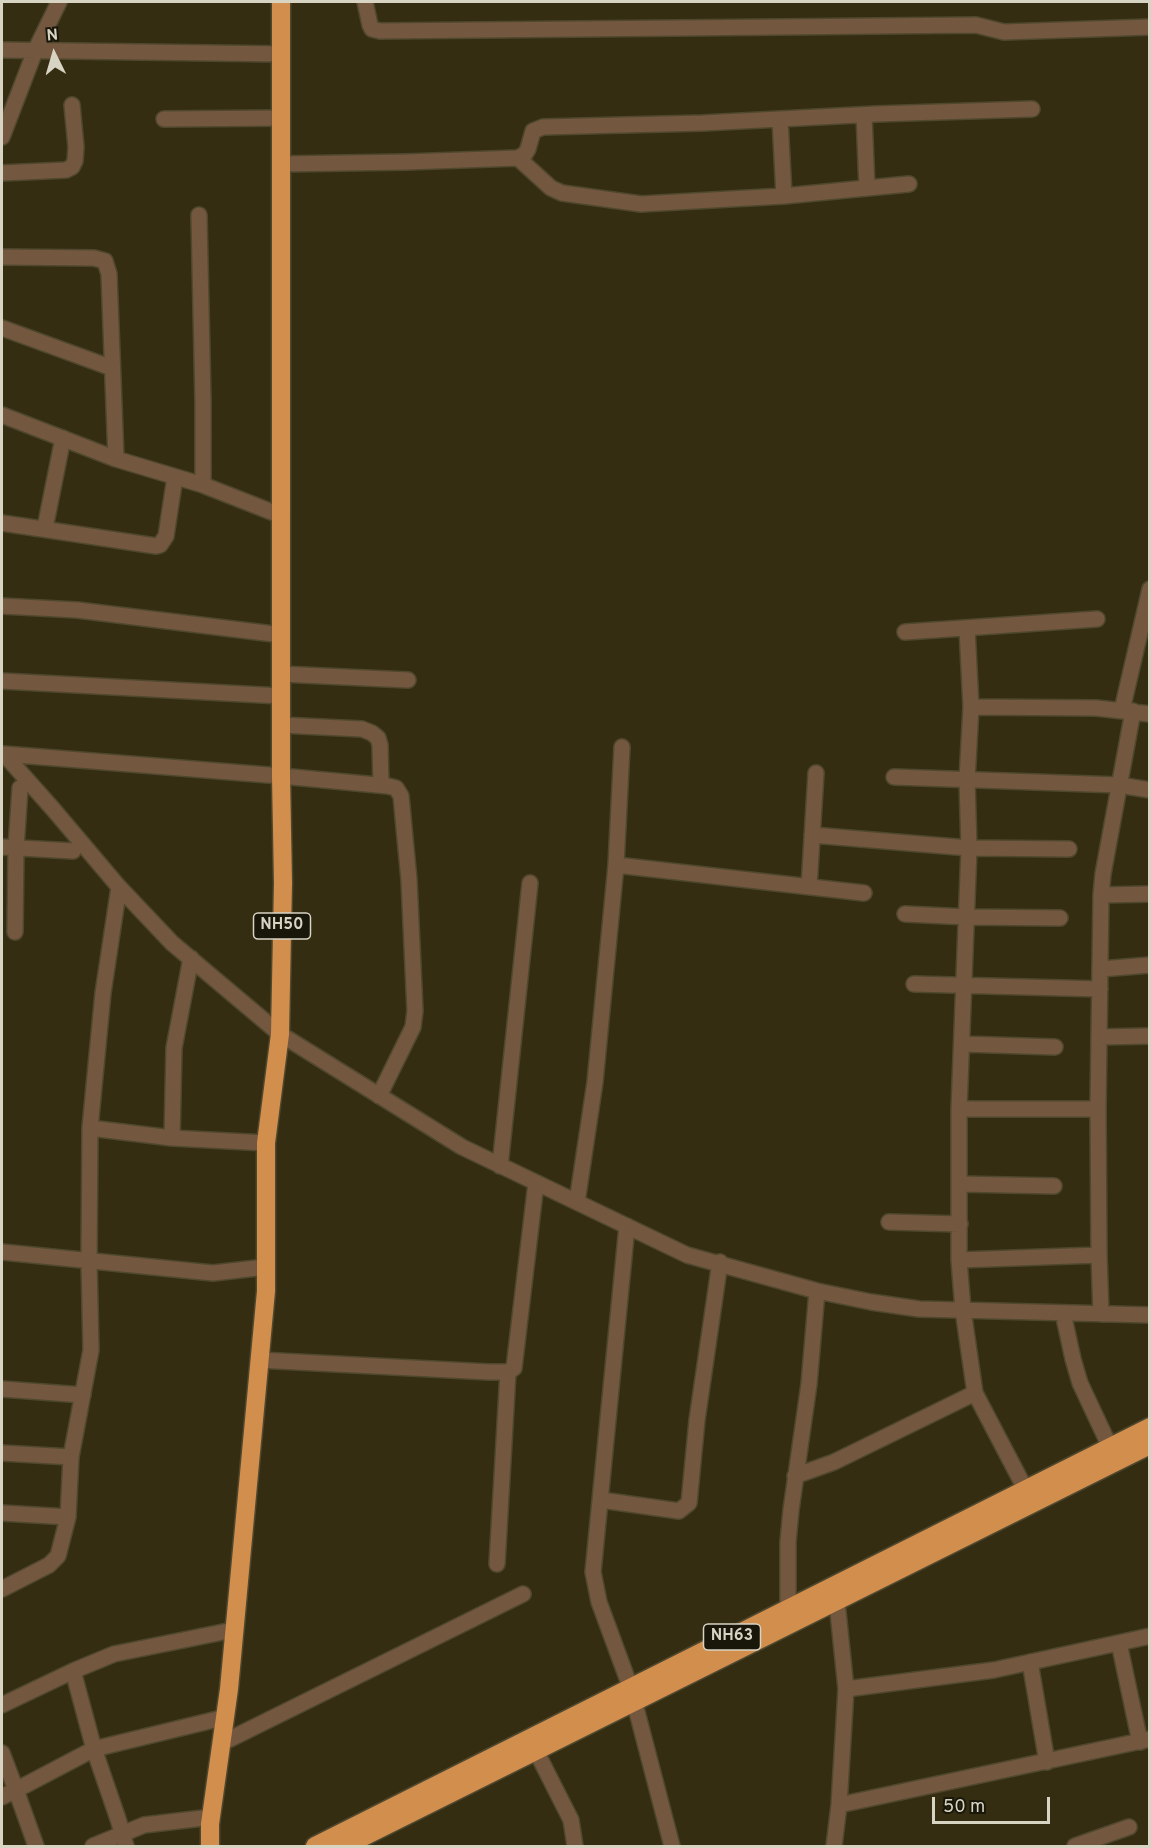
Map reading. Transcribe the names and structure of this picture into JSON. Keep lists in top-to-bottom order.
{
  "streets": {
    "highway": ["NH50", "NH63"]
  },
  "scale_bar": "50 m",
  "north": "top"
}
